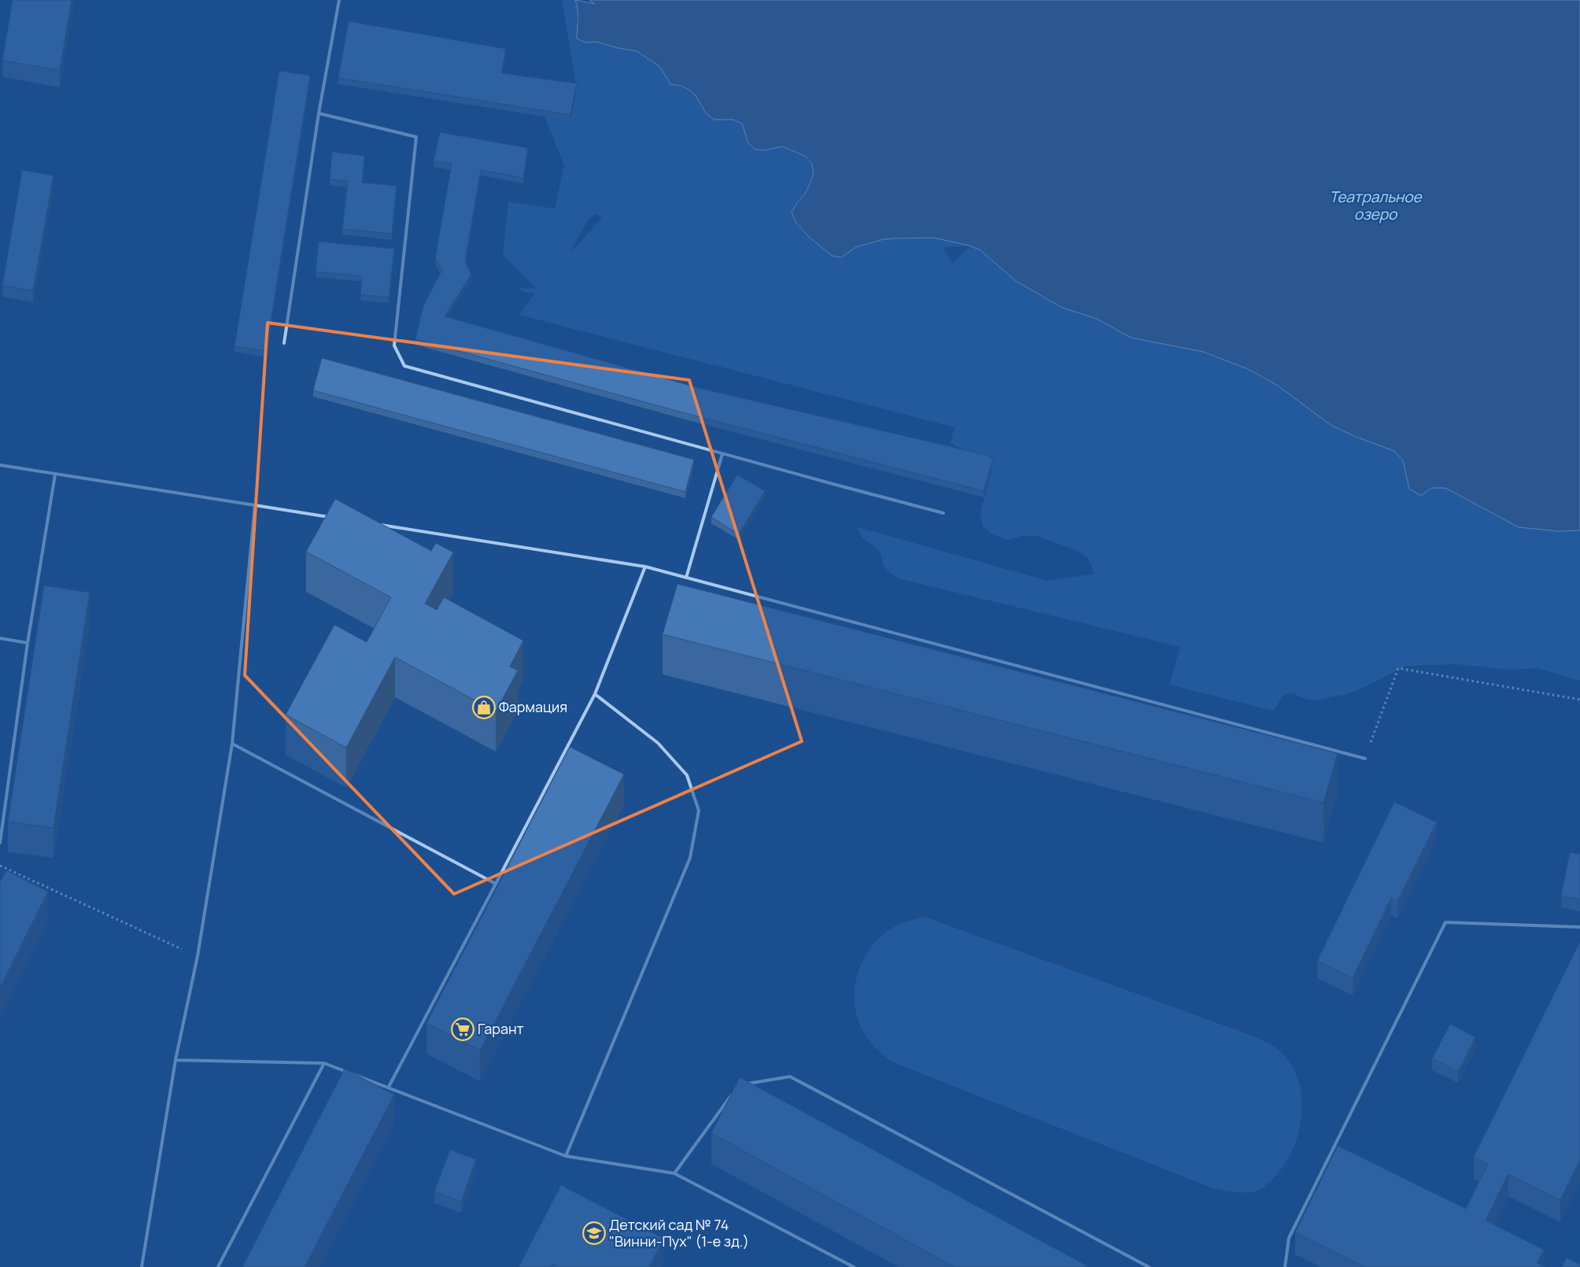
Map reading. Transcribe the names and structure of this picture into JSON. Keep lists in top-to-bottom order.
{
  "water": ["Театральное озеро"],
  "places": {
    "shop": ["Фармация"],
    "supermarket": ["Гарант"],
    "school or university": ["Детский сад № 74 \"Винни-Пух\" (1-е зд.)"]
  }
}
